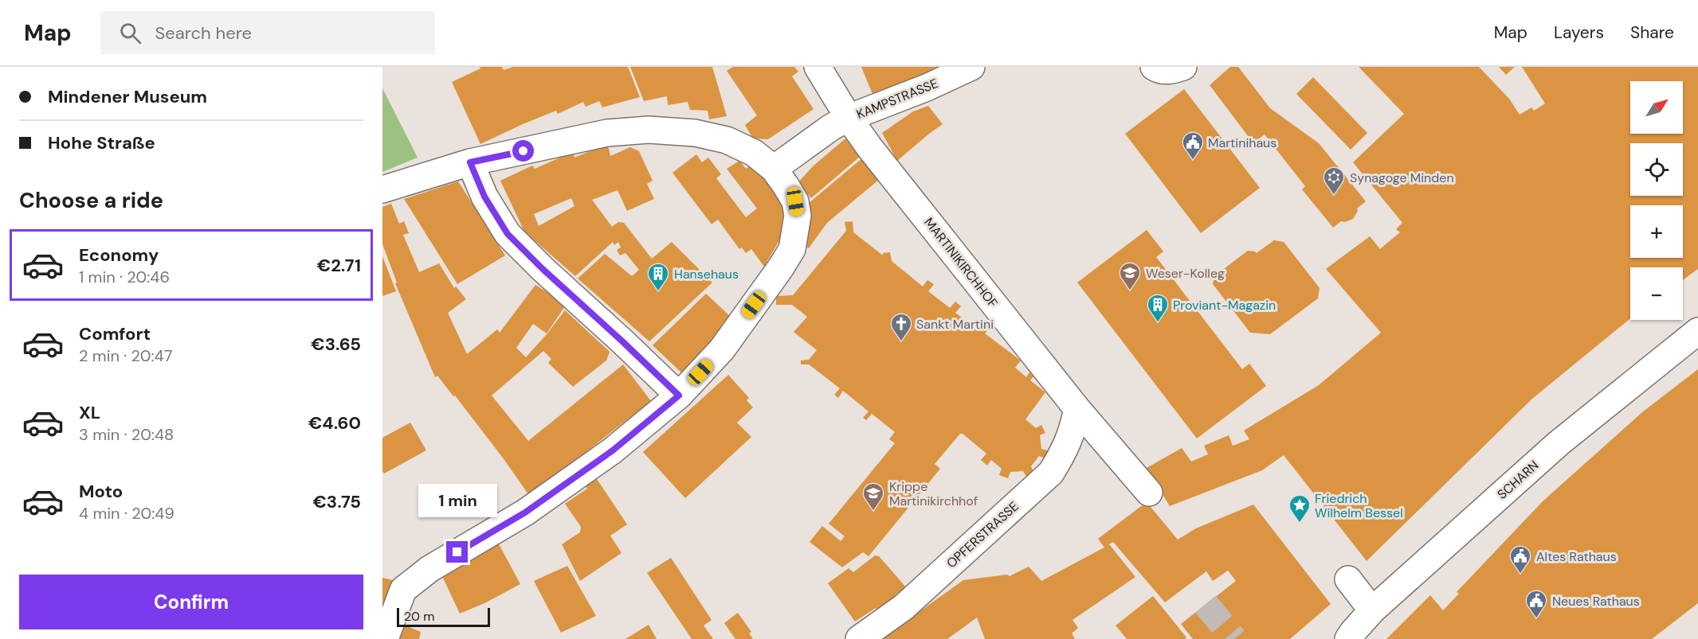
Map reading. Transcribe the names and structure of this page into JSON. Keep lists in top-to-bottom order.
{
  "streets": {
    "street": [
      "KAMPSTRASSE",
      "MARTINIKIRCHHOF",
      "SCHARN",
      "OPFERSTRASSE"
    ]
  },
  "crossings": [
    ["KAMPSTRASSE", "MARTINIKIRCHHOF"],
    ["MARTINIKIRCHHOF", "OPFERSTRASSE"]
  ],
  "places": {
    "public building": ["Martinihaus", "Altes Rathaus", "Neues Rathaus"],
    "synagogue": ["Synagoge Minden"],
    "school or university": ["Weser-Kolleg", "Krippe Martinikirchhof"],
    "building": ["Hansehaus", "Proviant-Magazin"],
    "church": ["Sankt Martini"],
    "place": ["Friedrich Wilhelm Bessel"]
  },
  "scale_bar": "20 m",
  "north": "top right",
  "page": {
    "header": "Map",
    "search": "Search here",
    "nav": ["Map", "Layers", "Share"],
    "banner": ["Mindener Museum", "Hohe Straße"],
    "map_buttons": ["+", "−"],
    "heading": "Choose a ride",
    "list": [
      {
        "name": "Economy",
        "note": "1 min · 20:46",
        "value": "€2.71"
      },
      {
        "name": "Comfort",
        "note": "2 min · 20:47",
        "value": "€3.65"
      },
      {
        "name": "XL",
        "note": "3 min · 20:48",
        "value": "€4.60"
      },
      {
        "name": "Moto",
        "note": "4 min · 20:49",
        "value": "€3.75"
      }
    ],
    "bubble": "1 min",
    "buttons": "Confirm",
    "scale": "20 m"
  }
}
